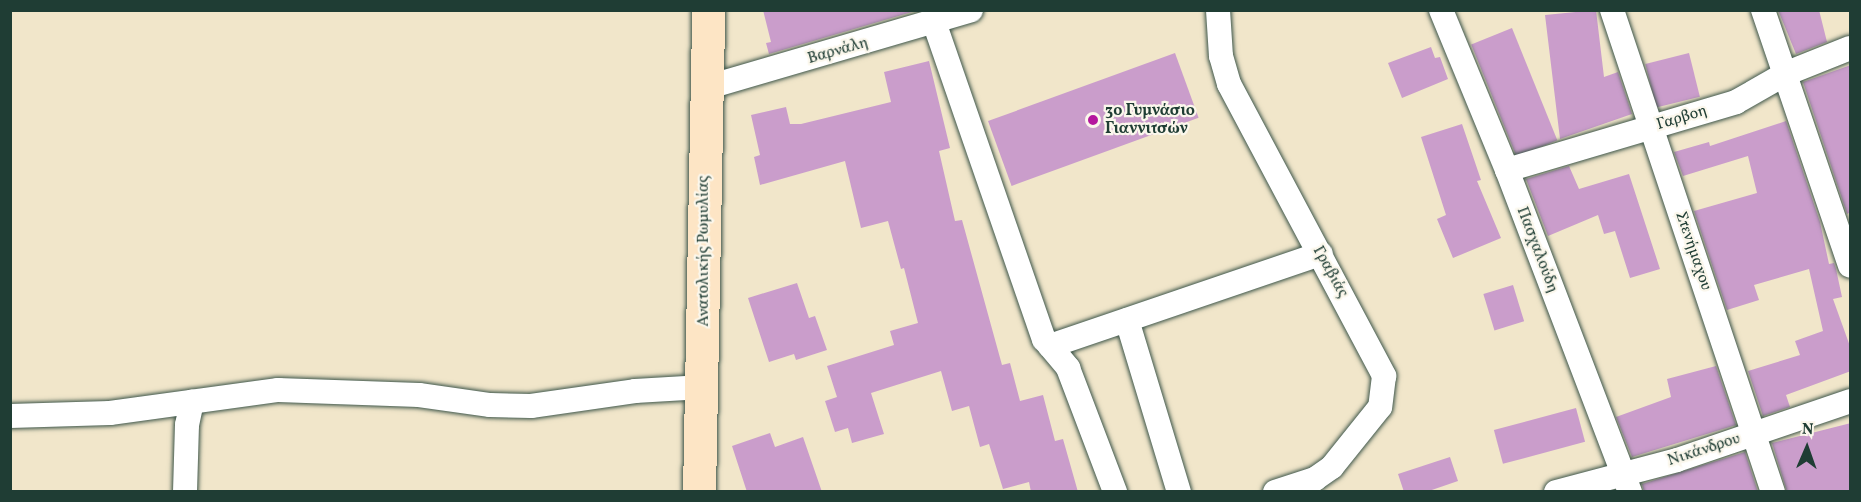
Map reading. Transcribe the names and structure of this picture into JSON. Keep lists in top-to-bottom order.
{
  "streets": {
    "street": [
      "Βαρνάλη",
      "Γαρβοη",
      "Πασχαλούδη",
      "Ανατολικής Ρωμυλίας",
      "Στενήμαχου",
      "Γραβιάς",
      "Νικάνδρου"
    ]
  },
  "crossings": [
    ["Βαρνάλη", "Ανατολικής Ρωμυλίας"],
    ["Γαρβοη", "Πασχαλούδη"],
    ["Γαρβοη", "Στενήμαχου"],
    ["Πασχαλούδη", "Νικάνδρου"],
    ["Στενήμαχου", "Νικάνδρου"]
  ],
  "places": ["3ο Γυμνάσιο Γιαννιτσών"],
  "north": "top"
}
